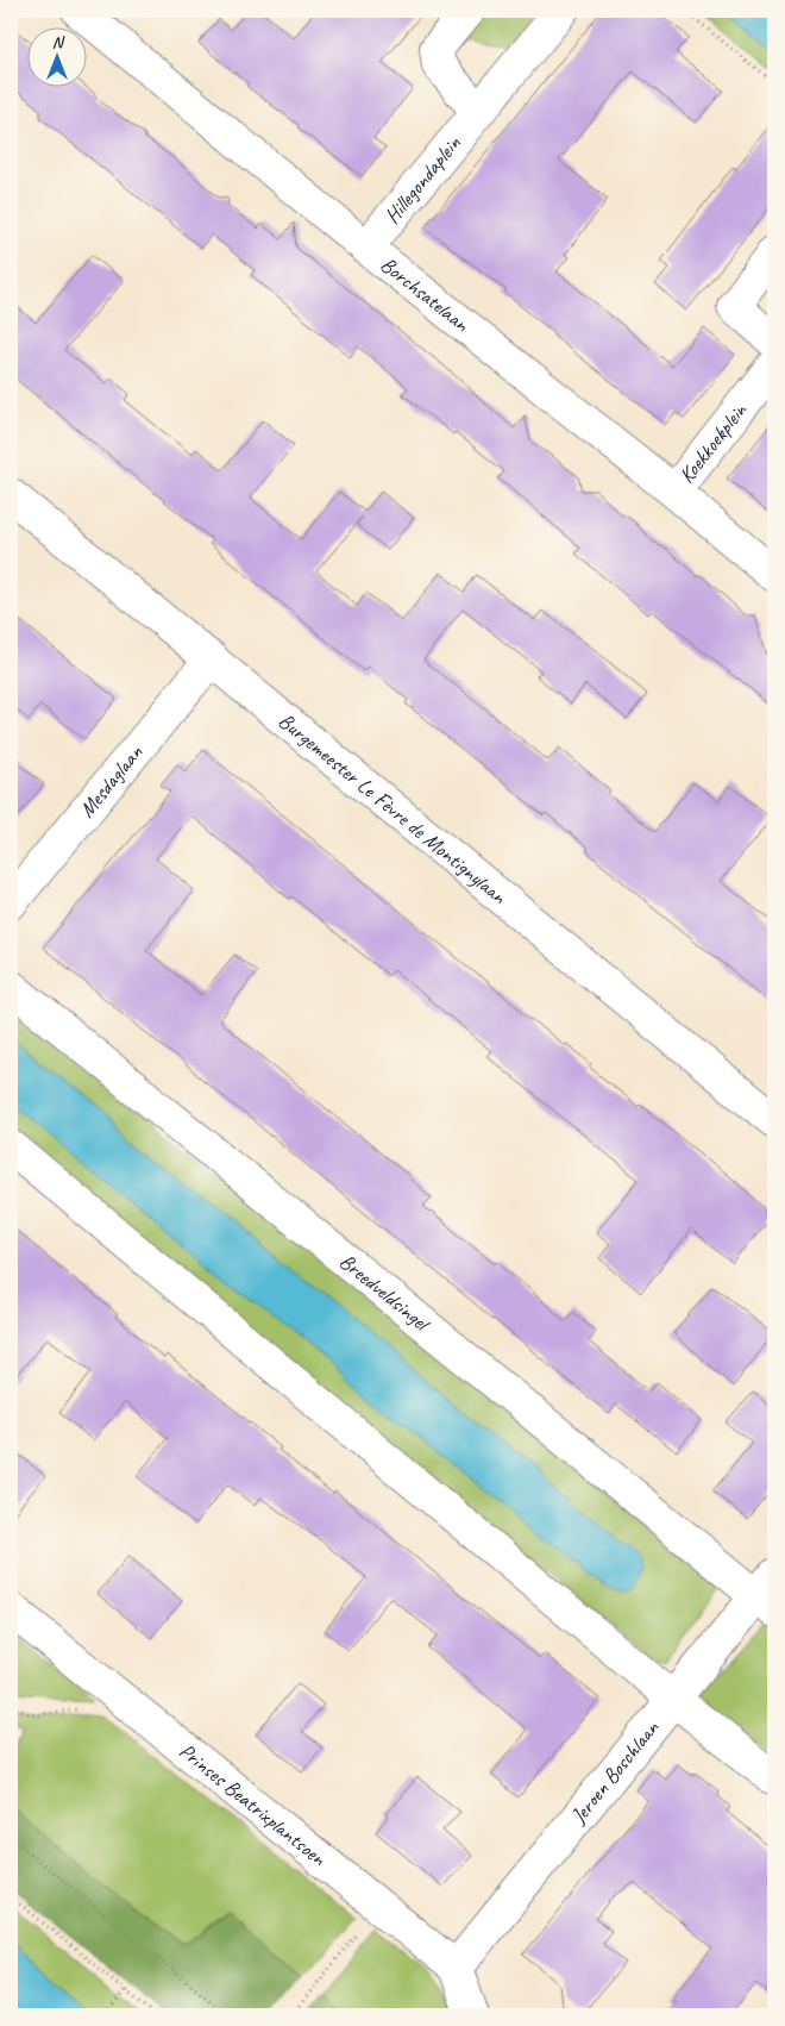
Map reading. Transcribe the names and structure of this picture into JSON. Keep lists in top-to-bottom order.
{
  "streets": {
    "street": [
      "Hillegondaplein",
      "Borchsatelaan",
      "Koekkoekplein",
      "Mesdaglaan",
      "Burgemeester Le Fèvre de Montignylaan",
      "Breedveldsingel",
      "Jeroen Boschlaan",
      "Prinses Beatrixplantsoen"
    ]
  },
  "crossings": [
    ["Hillegondaplein", "Borchsatelaan"],
    ["Borchsatelaan", "Koekkoekplein"],
    ["Mesdaglaan", "Burgemeester Le Fèvre de Montignylaan"],
    ["Breedveldsingel", "Jeroen Boschlaan"],
    ["Jeroen Boschlaan", "Prinses Beatrixplantsoen"]
  ],
  "north": "top"
}
